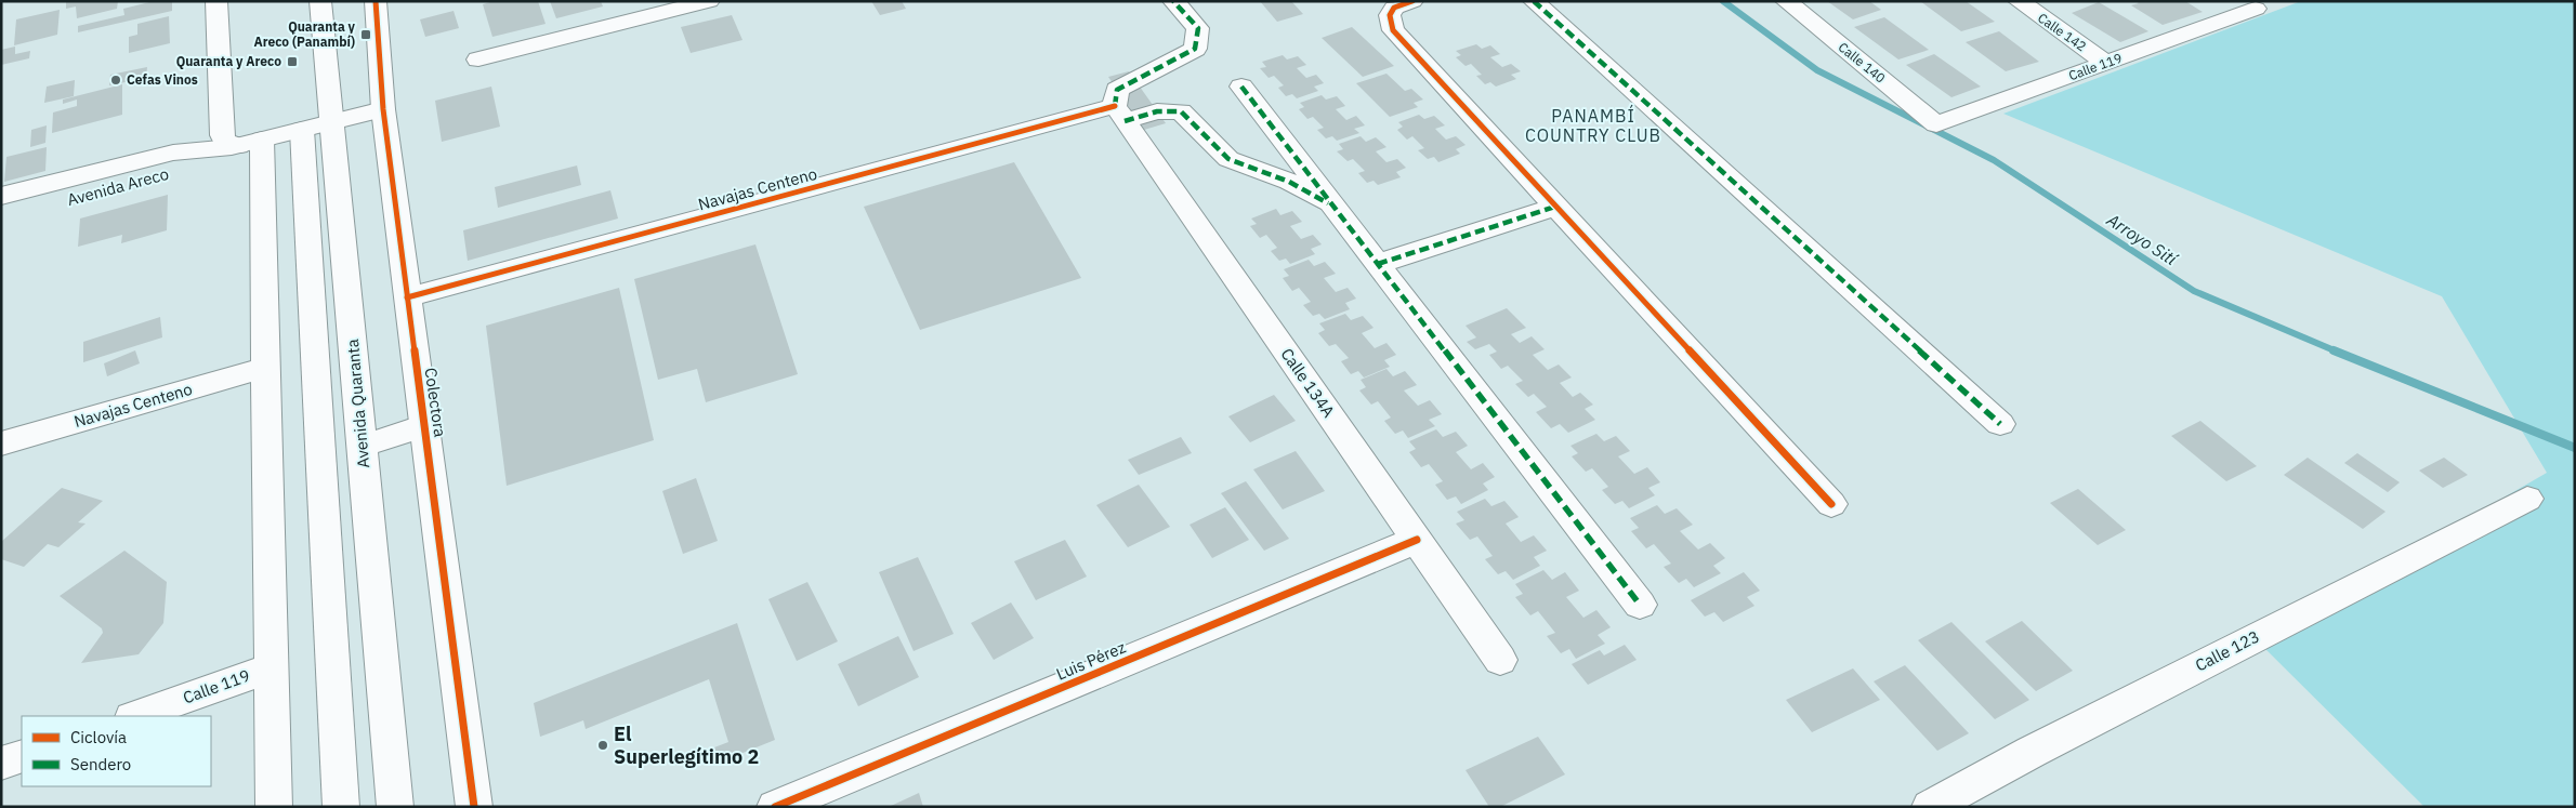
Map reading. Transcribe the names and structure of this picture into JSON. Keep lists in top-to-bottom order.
{
  "streets": {
    "main road": [
      "Calle 142",
      "Calle 140",
      "Calle 119",
      "Avenida Areco",
      "Navajas Centeno",
      "Calle 134A",
      "Colectora",
      "Avenida Quaranta",
      "Calle 123",
      "Luis Pérez"
    ]
  },
  "crossings": [
    ["Calle 142", "Calle 119"],
    ["Calle 140", "Calle 119"],
    ["Avenida Areco", "Colectora"],
    ["Avenida Areco", "Avenida Quaranta"],
    ["Navajas Centeno", "Calle 134A"],
    ["Navajas Centeno", "Colectora"],
    ["Calle 134A", "Luis Pérez"]
  ],
  "districts": ["PANAMBÍ COUNTRY CLUB"],
  "water": ["Arroyo Sití"],
  "places": {
    "transit": ["Quaranta y Areco (Panambí)", "Quaranta y Areco"],
    "other": ["Cefas Vinos", "El Superlegítimo 2"]
  },
  "legend": ["Ciclovía", "Sendero"]
}
